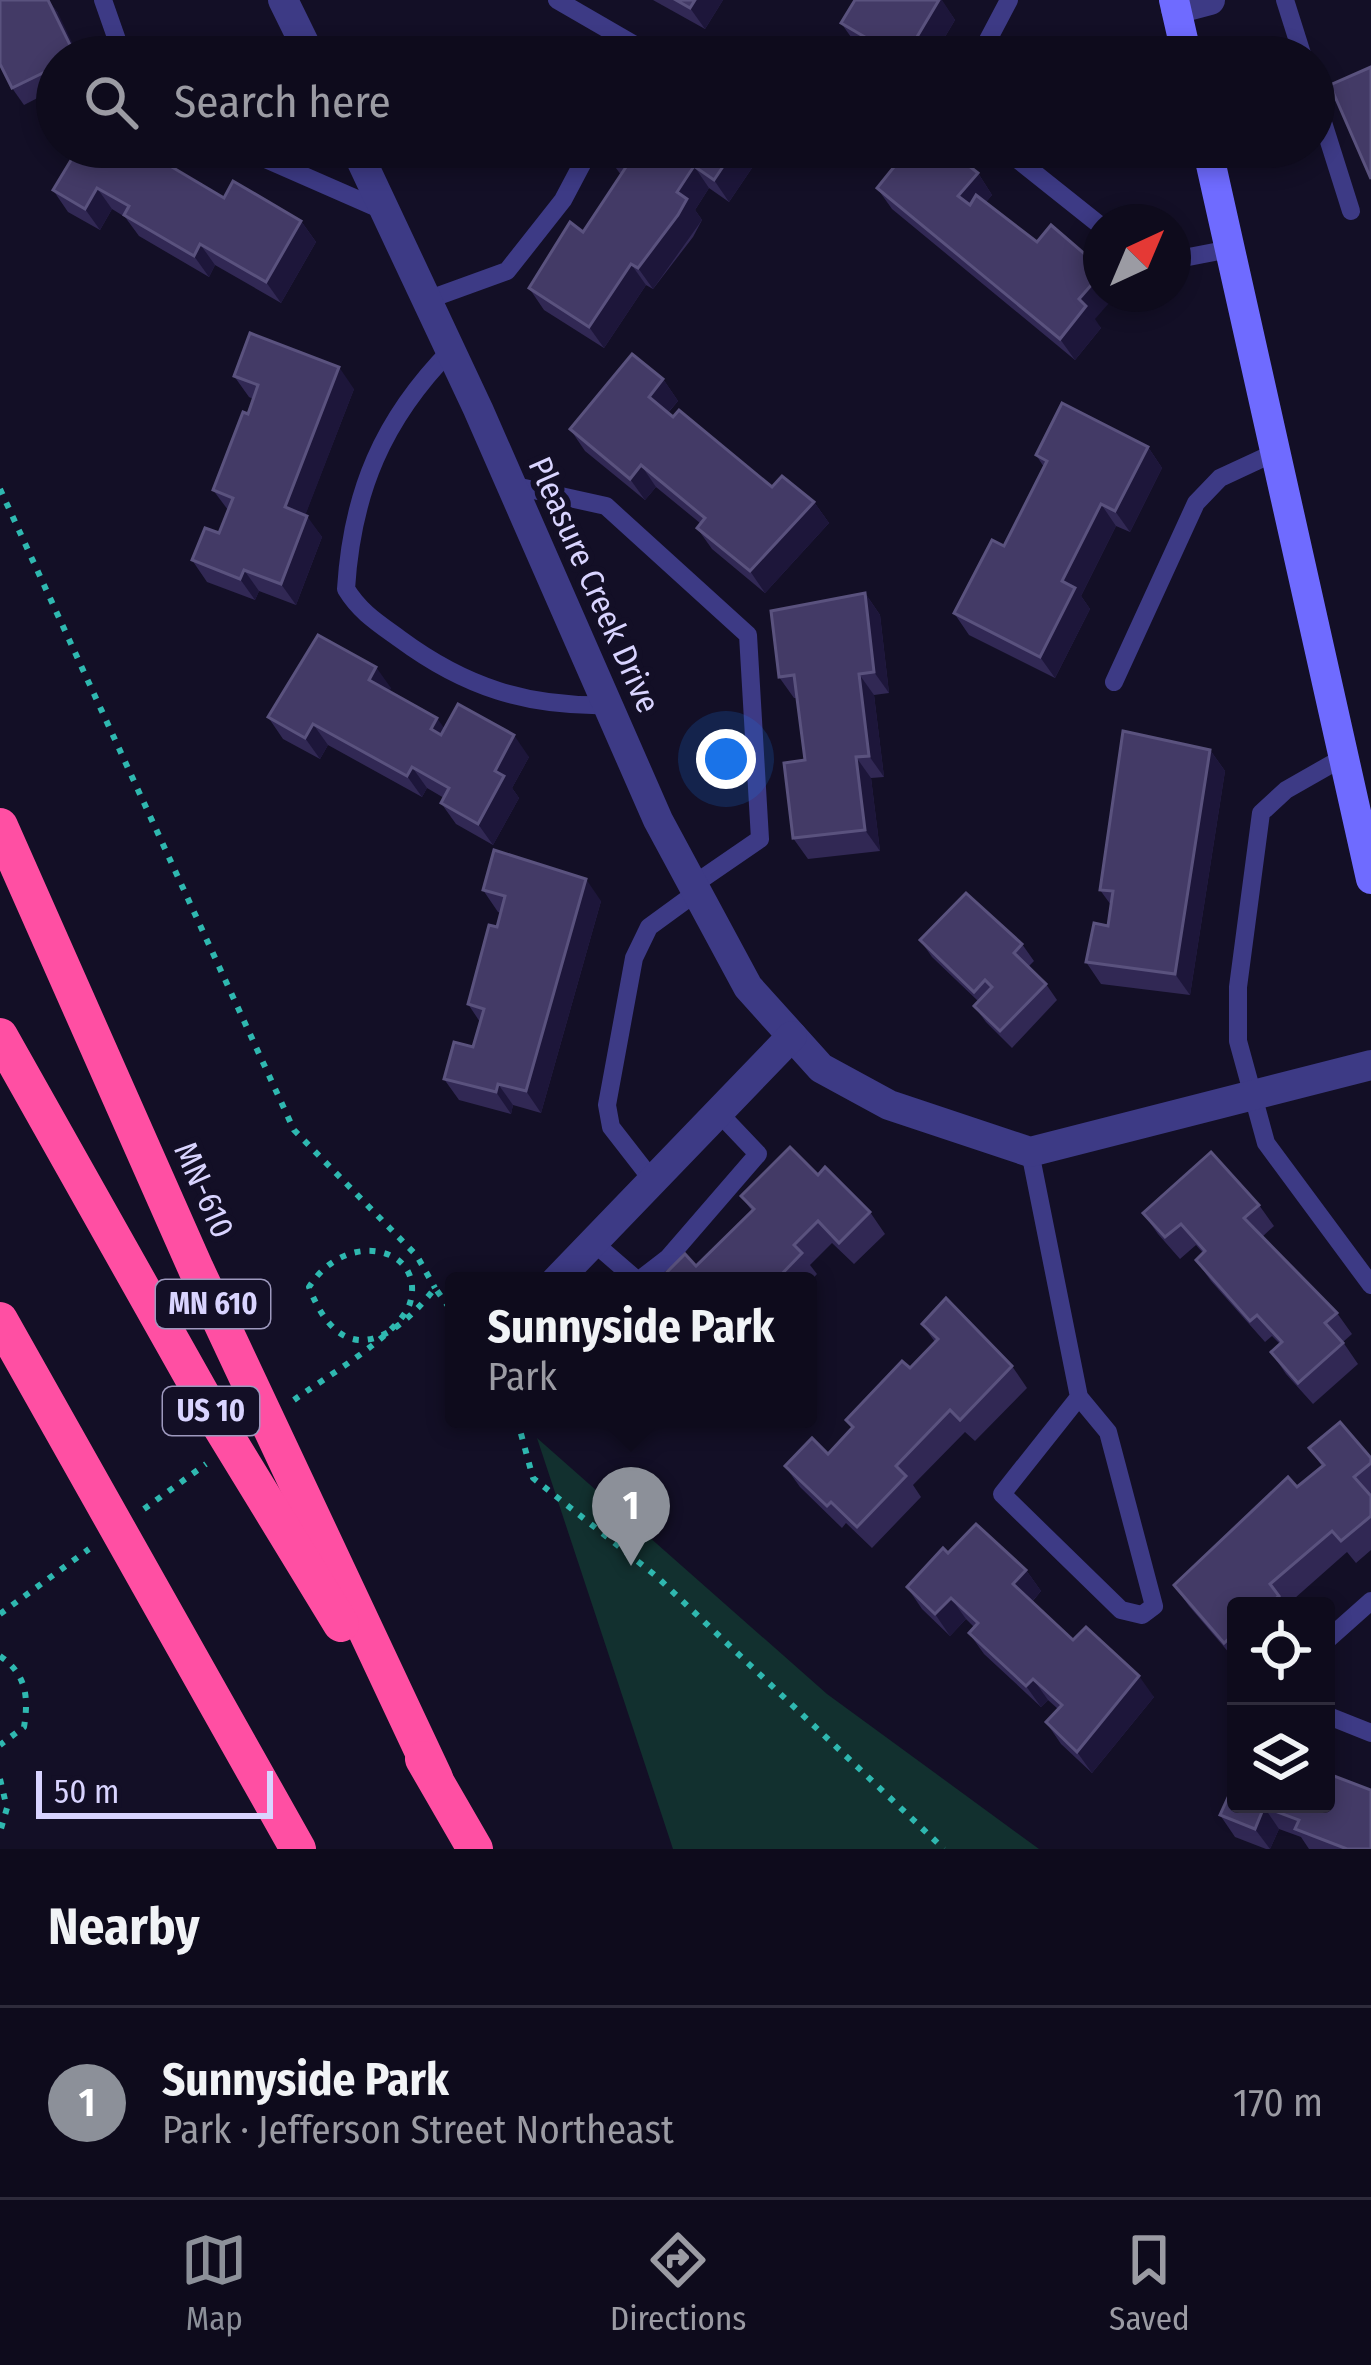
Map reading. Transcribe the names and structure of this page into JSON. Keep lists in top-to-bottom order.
{
  "streets": {
    "highway": ["MN-610", "MN 610", "US 10"],
    "street": ["Pleasure Creek Drive"]
  },
  "crossings": [
    ["MN-610", "US 10"]
  ],
  "scale_bar": "50 m",
  "north": "top right",
  "page": {
    "search": "Search here",
    "popup": ["Sunnyside Park", "Park"],
    "pins": "1",
    "scale": "50 m",
    "heading": "Nearby",
    "list": [
      {
        "mark": "1",
        "name": "Sunnyside Park",
        "note": "Park · Jefferson Street Northeast",
        "value": "170 m"
      }
    ],
    "nav": ["Map", "Directions", "Saved"]
  }
}
